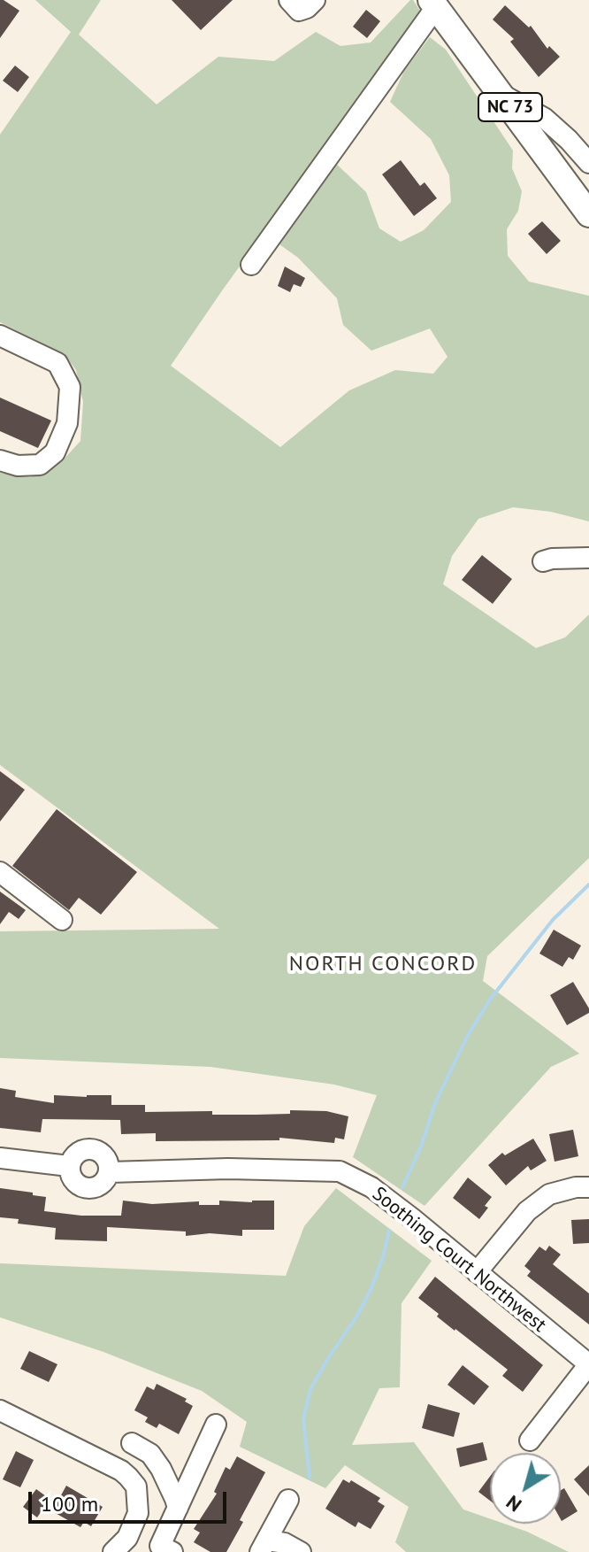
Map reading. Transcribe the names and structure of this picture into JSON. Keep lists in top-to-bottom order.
{
  "streets": {
    "main road": ["NC 73"],
    "street": ["Soothing Court Northwest"]
  },
  "districts": ["NORTH CONCORD"],
  "scale_bar": "100 m",
  "north": "bottom left"
}
